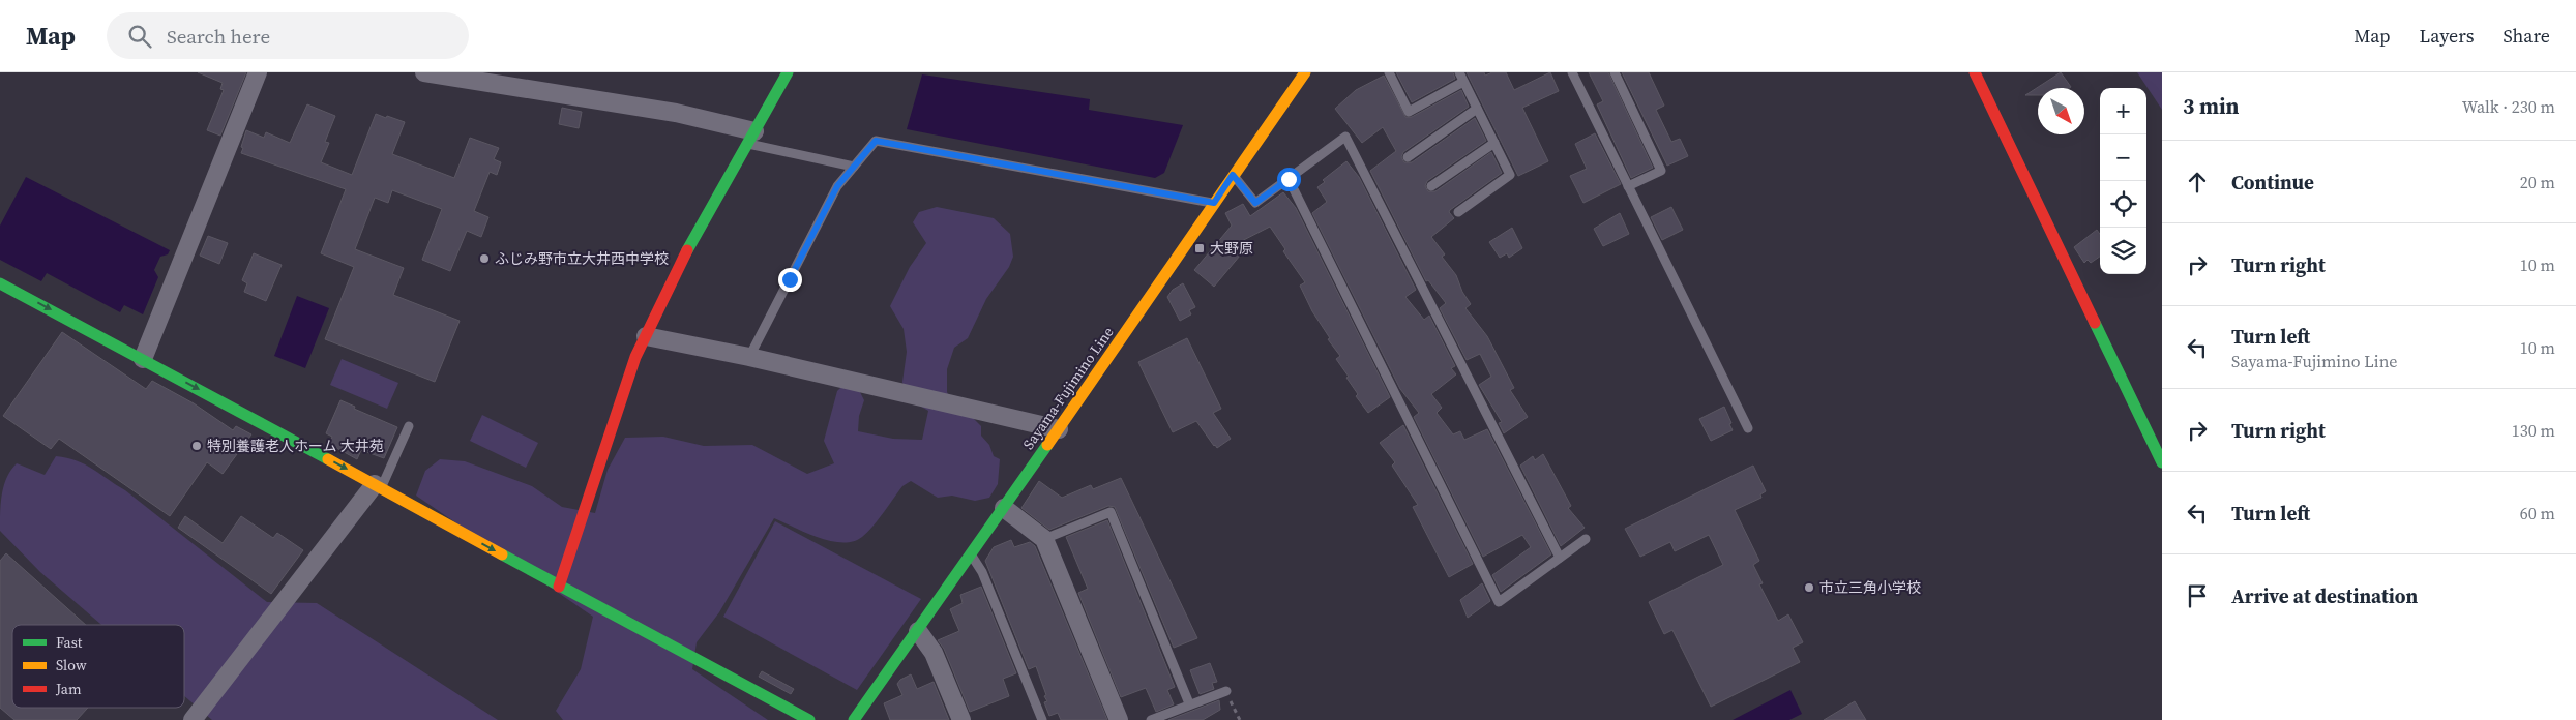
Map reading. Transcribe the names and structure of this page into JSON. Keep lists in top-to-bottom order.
{
  "streets": {
    "street": ["Sayama-Fujimino Line"]
  },
  "places": {
    "transit": ["大野原"],
    "other": ["ふじみ野市立大井西中学校", "特別養護老人ホーム 大井苑", "市立三角小学校"]
  },
  "legend": ["Fast", "Slow", "Jam"],
  "north": "bottom right",
  "page": {
    "header": "Map",
    "search": "Search here",
    "nav": ["Map", "Layers", "Share"],
    "heading": ["3 min", "Walk · 230 m"],
    "map_buttons": ["+", "−"],
    "list": [
      ["Continue", "20 m"],
      ["Turn right", "10 m"],
      ["Turn left", "Sayama-Fujimino Line", "10 m"],
      ["Turn right", "130 m"],
      ["Turn left", "60 m"],
      "Arrive at destination"
    ]
  }
}
